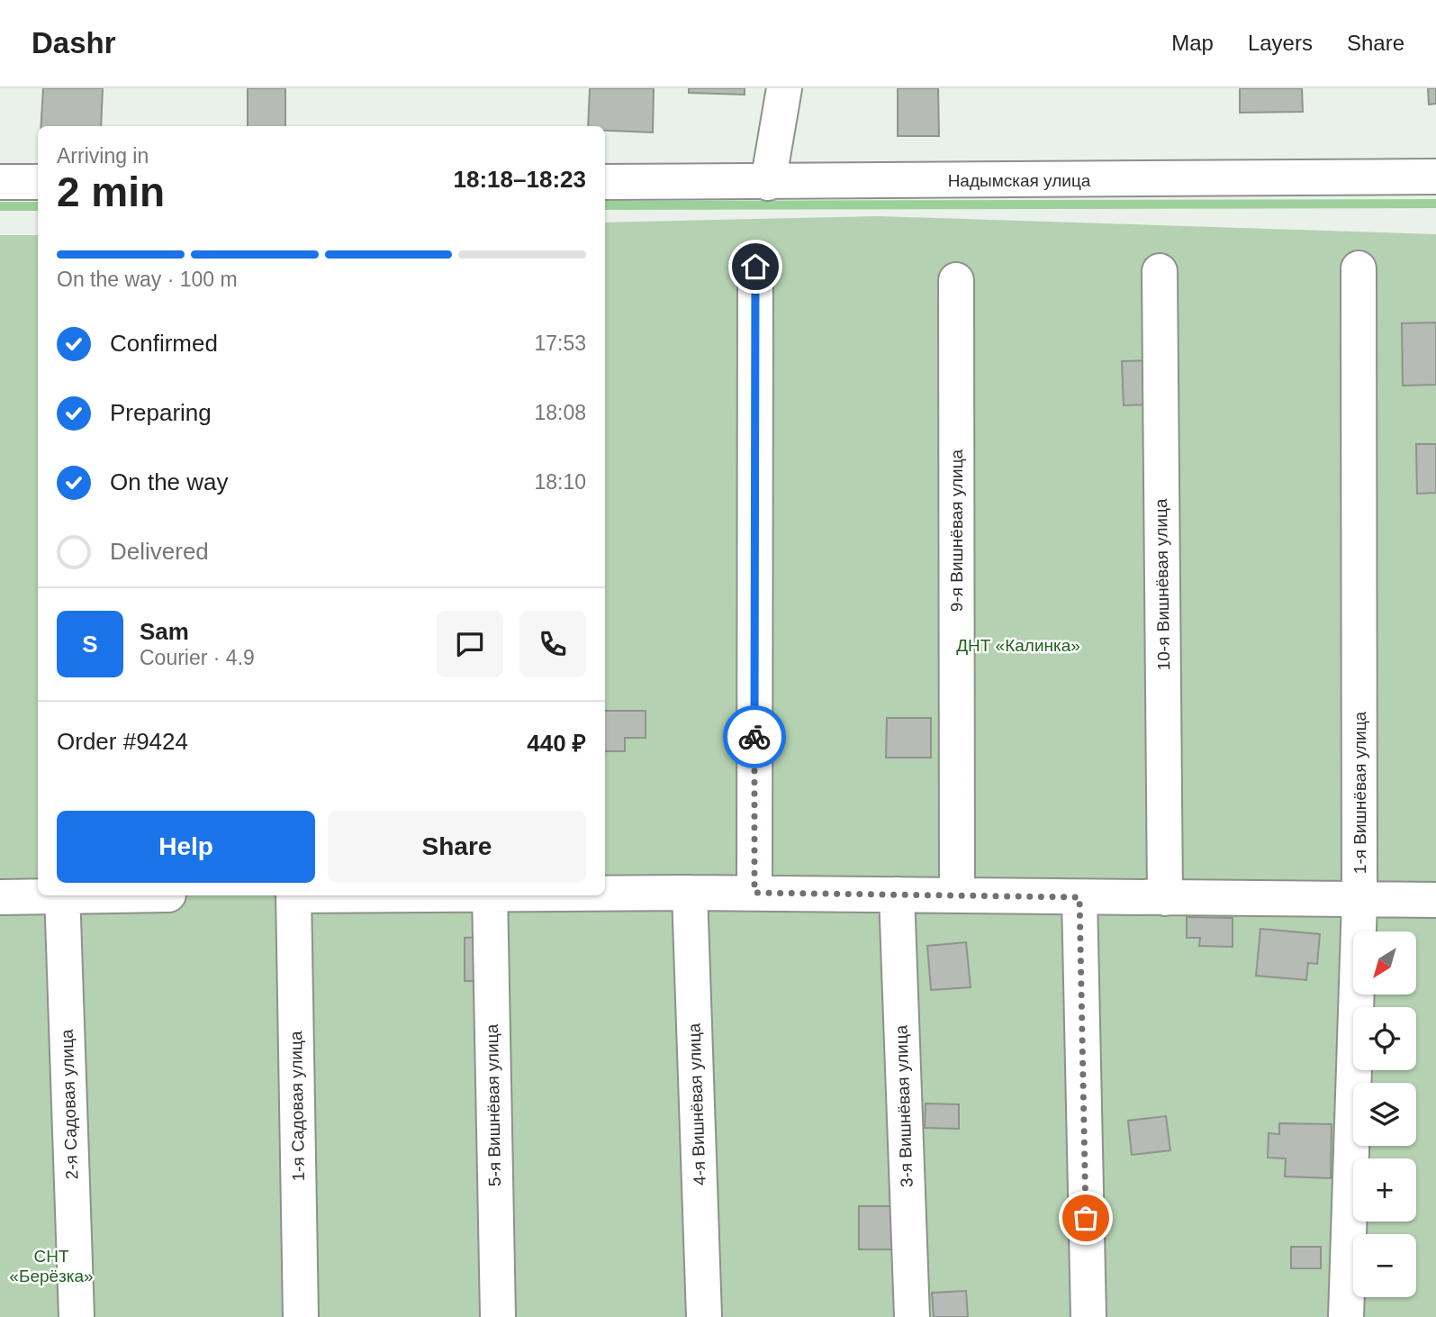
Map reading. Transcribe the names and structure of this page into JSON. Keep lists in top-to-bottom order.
{
  "streets": {
    "street": [
      "Надымская улица",
      "9-я Вишнёвая улица",
      "10-я Вишнёвая улица",
      "1-я Вишнёвая улица",
      "2-я Садовая улица",
      "4-я Вишнёвая улица",
      "5-я Вишнёвая улица",
      "1-я Садовая улица",
      "3-я Вишнёвая улица"
    ]
  },
  "parks": ["ДНТ «Калинка»", "СНТ «Берёзка»"],
  "north": "bottom left",
  "page": {
    "header": "Dashr",
    "nav": ["Map", "Layers", "Share"],
    "heading": ["2 min", "Arriving in", "18:18–18:23"],
    "panel": [
      "Sam",
      "Courier · 4.9",
      "Order #9424",
      "440 ₽"
    ],
    "bar": "On the way · 100 m",
    "list": [
      ["Confirmed", "17:53"],
      ["Preparing", "18:08"],
      ["On the way", "18:10"],
      "Delivered"
    ],
    "round": "S",
    "buttons": ["Help", "Share"],
    "map_buttons": ["+", "−"]
  }
}
